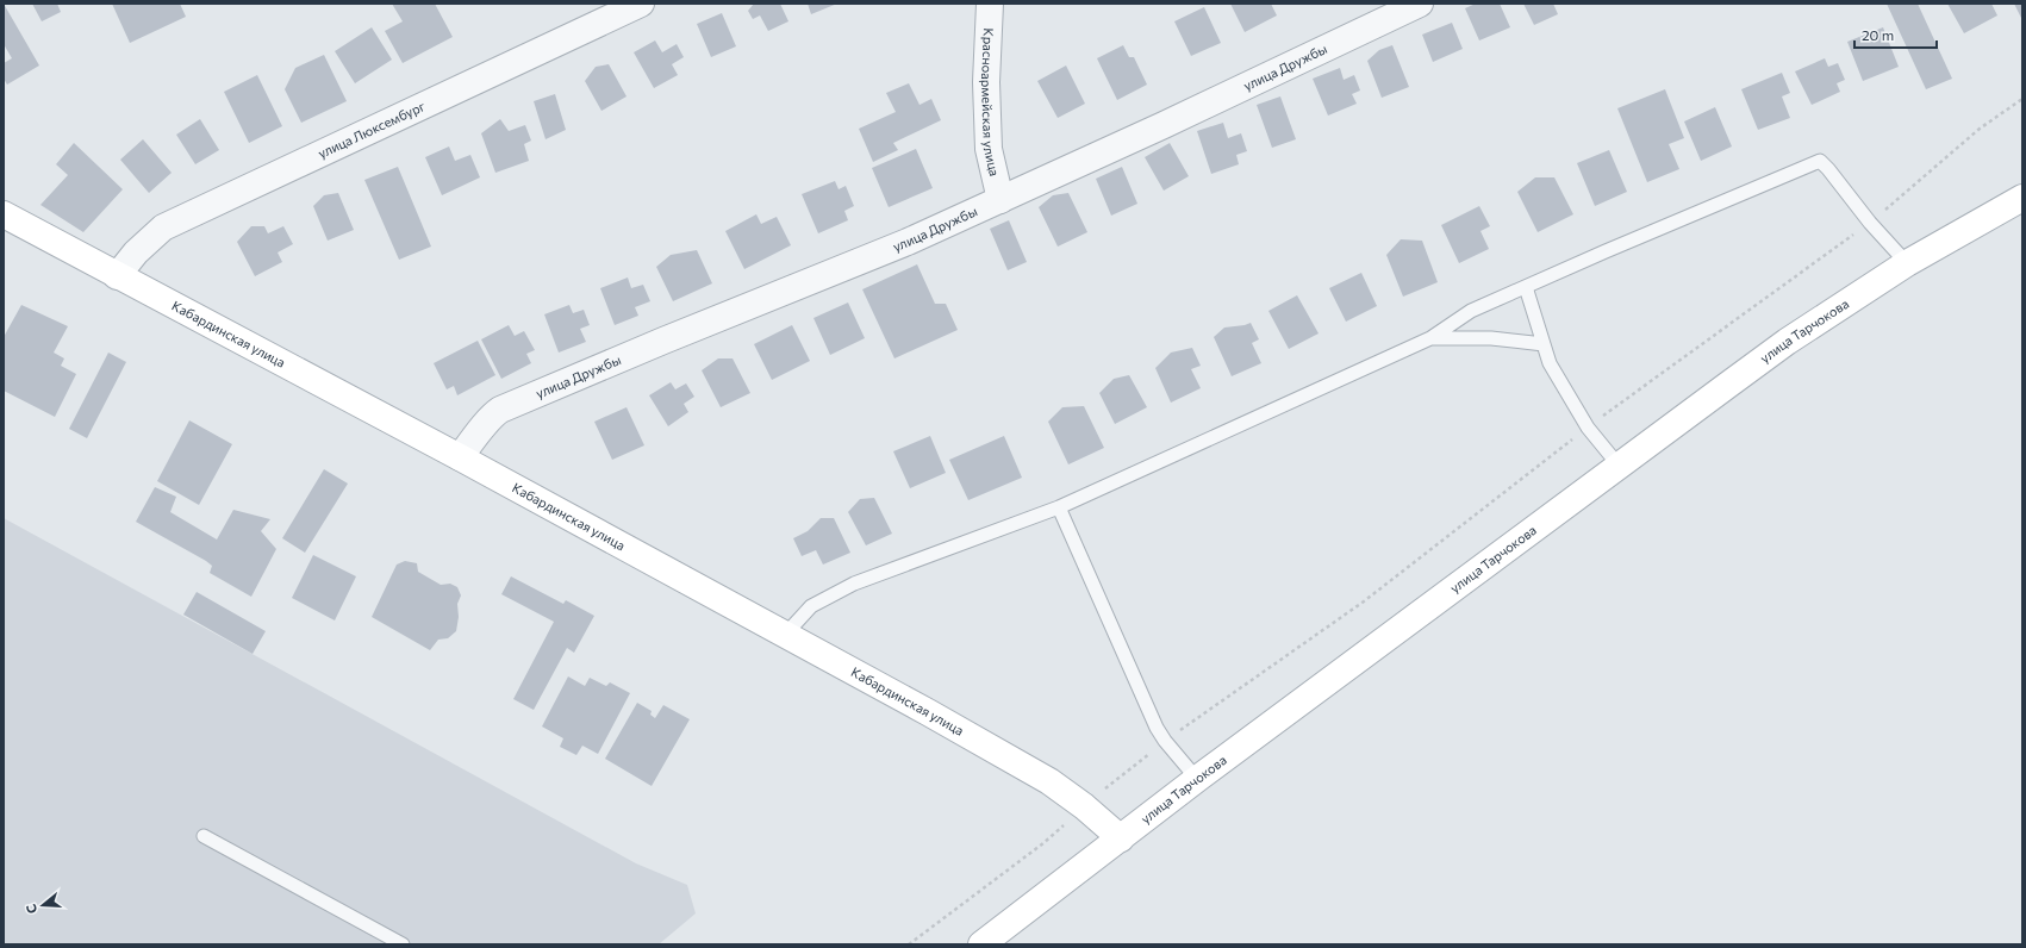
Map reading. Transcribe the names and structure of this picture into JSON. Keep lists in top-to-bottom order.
{
  "streets": {
    "main road": ["улица Тарчокова", "Кабардинская улица"],
    "street": ["улица Дружбы", "Красноармейская улица", "улица Люксембург"]
  },
  "crossings": [
    ["улица Дружбы", "Красноармейская улица"],
    ["улица Дружбы", "Кабардинская улица"],
    ["улица Люксембург", "Кабардинская улица"],
    ["улица Тарчокова", "Кабардинская улица"]
  ],
  "scale_bar": "20 m",
  "north": "left"
}
